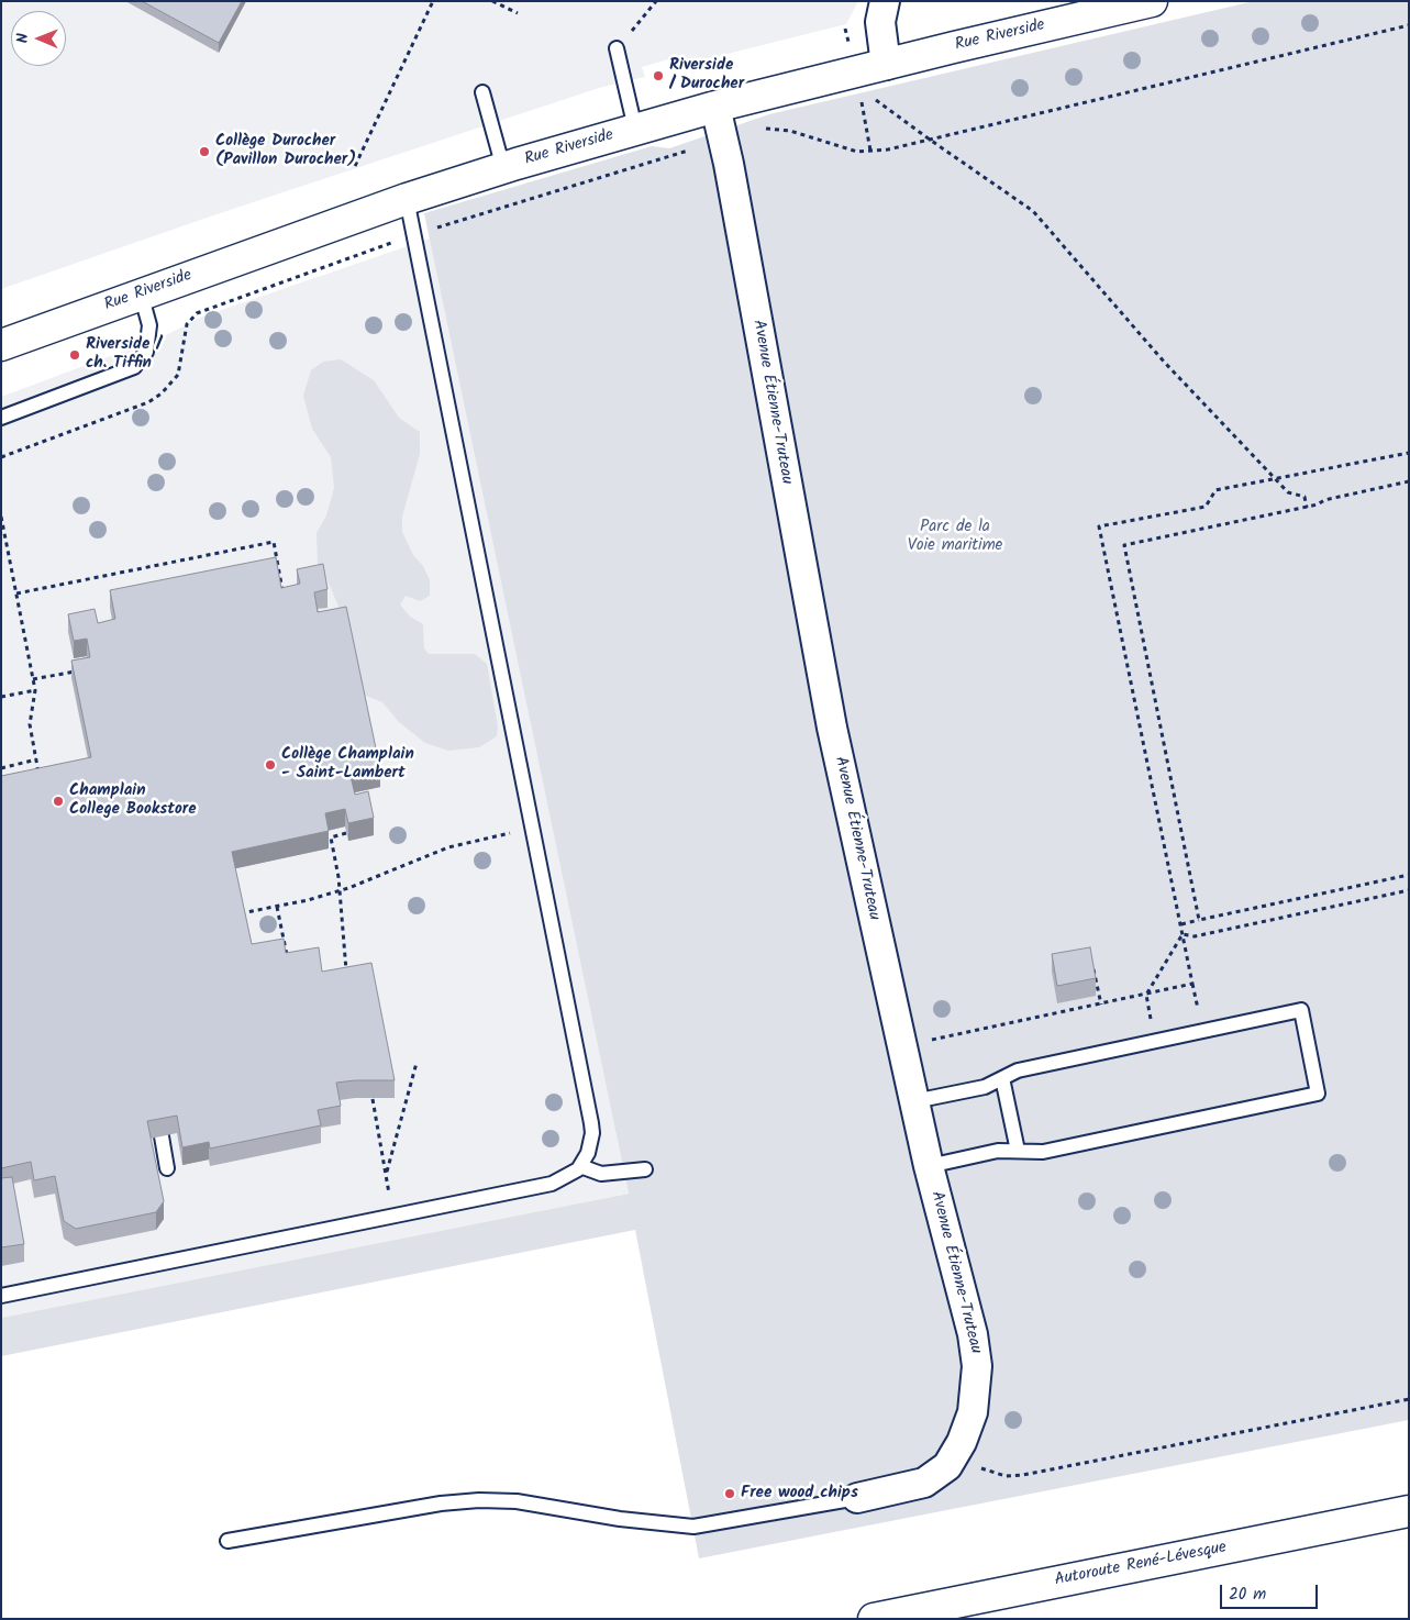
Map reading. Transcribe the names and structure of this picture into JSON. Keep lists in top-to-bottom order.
{
  "streets": {
    "main road": ["Rue Riverside", "Autoroute René-Lévesque"],
    "street": ["Avenue Étienne-Truteau"]
  },
  "crossings": [
    ["Rue Riverside", "Avenue Étienne-Truteau"]
  ],
  "parks": ["Parc de la Voie maritime"],
  "places": [
    "Riverside / Durocher",
    "Collège Durocher (Pavillon Durocher)",
    "Riverside / ch. Tiffin",
    "Collège Champlain - Saint-Lambert",
    "Champlain College Bookstore",
    "Free wood chips"
  ],
  "scale_bar": "20 m",
  "north": "left"
}
